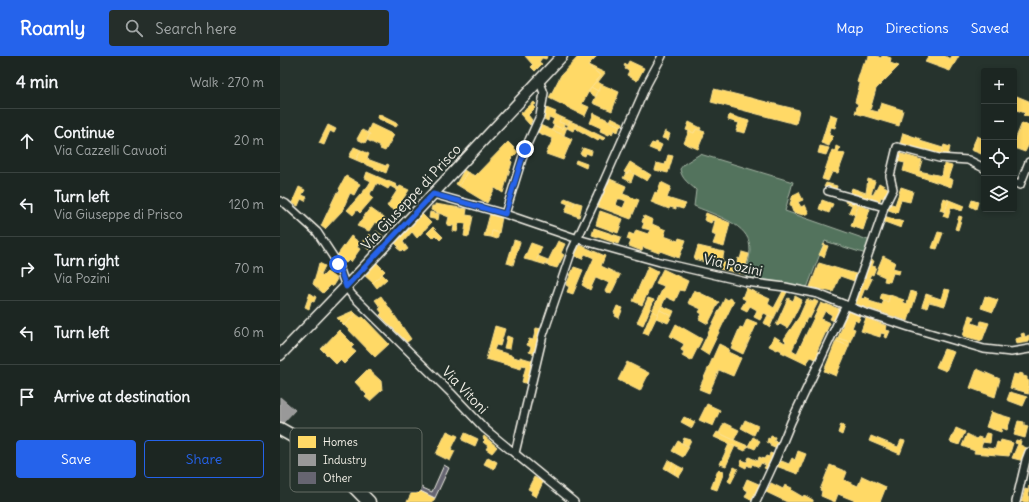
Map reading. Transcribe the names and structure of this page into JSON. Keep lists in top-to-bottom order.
{
  "streets": {
    "main road": ["Via Giuseppe di Prisco"],
    "street": ["Via Pozini", "Via Vitoni"]
  },
  "crossings": [
    ["Via Giuseppe di Prisco", "Via Pozini"],
    ["Via Giuseppe di Prisco", "Via Vitoni"]
  ],
  "legend": ["Homes", "Industry", "Other"],
  "page": {
    "header": "Roamly",
    "search": "Search here",
    "nav": ["Map", "Directions", "Saved"],
    "heading": ["4 min", "Walk · 270 m"],
    "map_buttons": ["+", "−"],
    "list": [
      ["Continue", "Via Cazzelli Cavuoti", "20 m"],
      ["Turn left", "Via Giuseppe di Prisco", "120 m"],
      ["Turn right", "Via Pozini", "70 m"],
      ["Turn left", "60 m"],
      "Arrive at destination"
    ],
    "buttons": ["Save", "Share"]
  }
}
